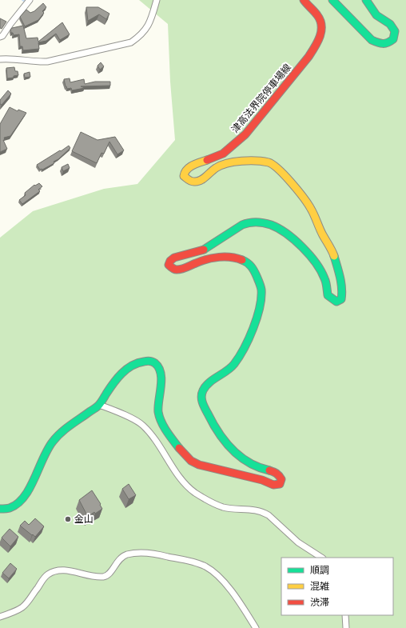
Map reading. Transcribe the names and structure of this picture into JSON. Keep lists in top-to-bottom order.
{
  "streets": {
    "main road": ["津高法界院停車場線"]
  },
  "places": ["金山"],
  "legend": ["順調", "混雑", "渋滞"]
}
